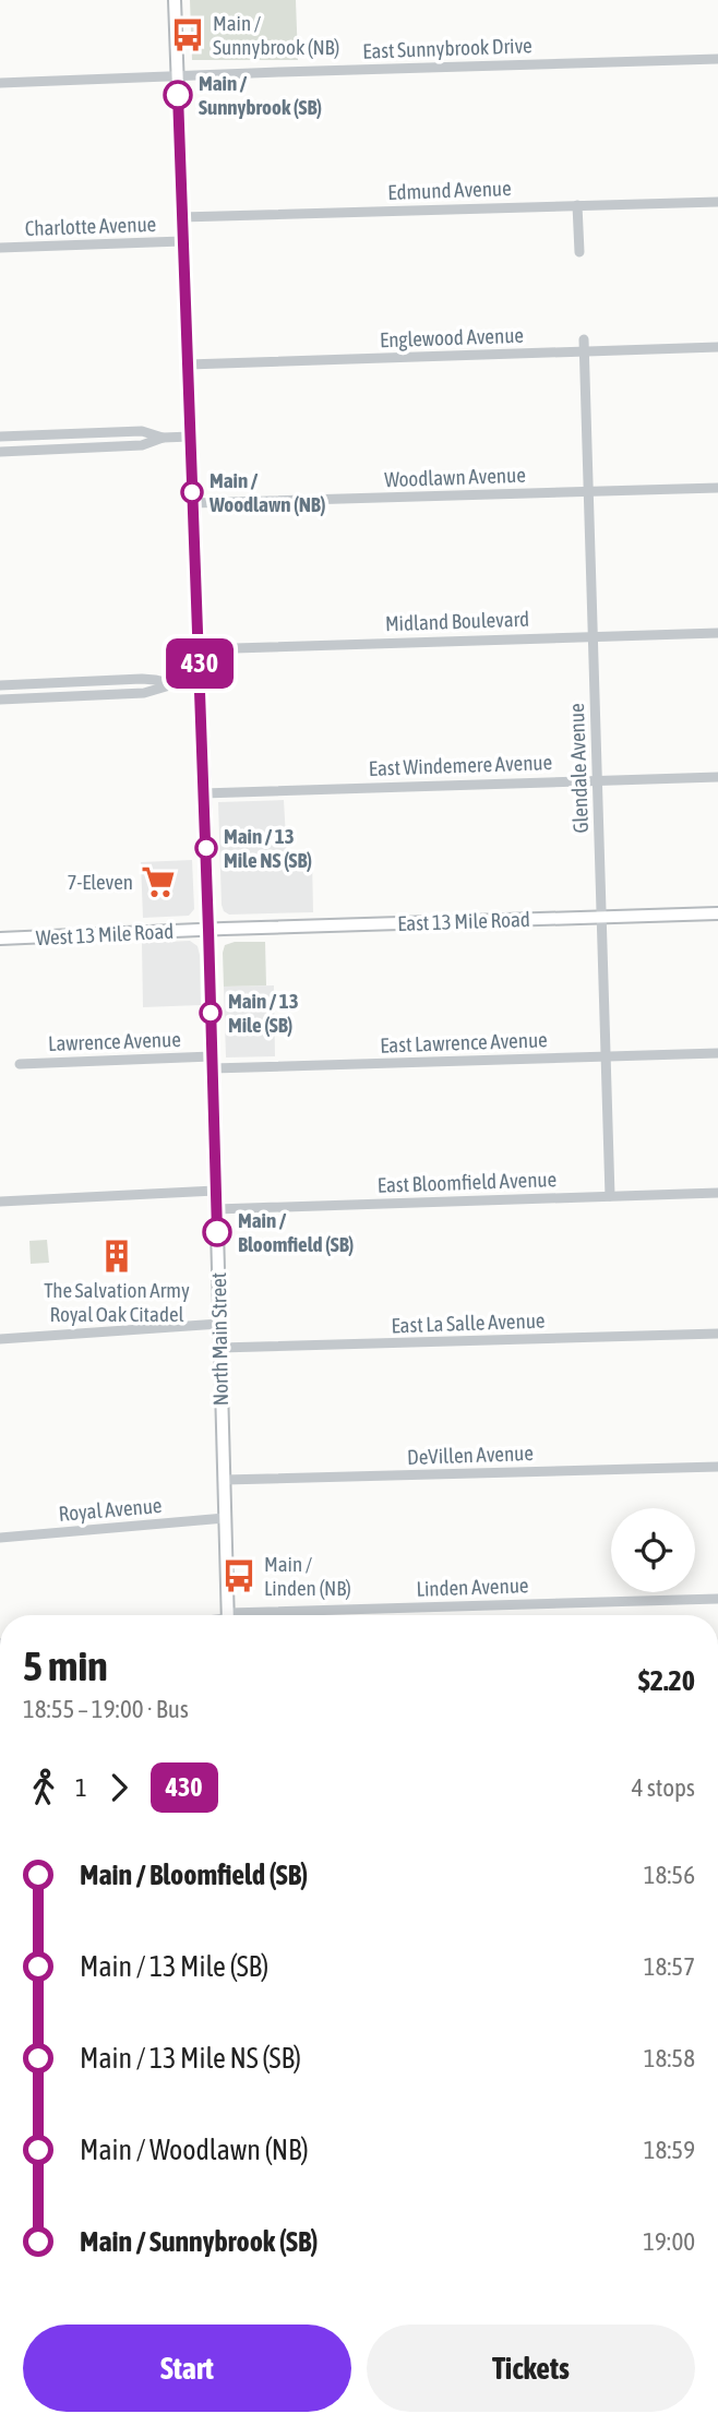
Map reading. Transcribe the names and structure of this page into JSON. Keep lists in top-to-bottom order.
{
  "streets": {
    "main road": ["East 13 Mile Road", "West 13 Mile Road", "North Main Street"],
    "street": [
      "East Sunnybrook Drive",
      "Edmund Avenue",
      "Charlotte Avenue",
      "Englewood Avenue",
      "Woodlawn Avenue",
      "Midland Boulevard",
      "East Windemere Avenue",
      "Glendale Avenue",
      "Lawrence Avenue",
      "East Lawrence Avenue",
      "East Bloomfield Avenue",
      "East La Salle Avenue",
      "DeVillen Avenue",
      "Royal Avenue",
      "Linden Avenue"
    ]
  },
  "crossings": [
    ["East Sunnybrook Drive", "North Main Street"],
    ["Edmund Avenue", "North Main Street"],
    ["Charlotte Avenue", "North Main Street"],
    ["Englewood Avenue", "Glendale Avenue"],
    ["Englewood Avenue", "North Main Street"],
    ["Woodlawn Avenue", "Glendale Avenue"],
    ["Woodlawn Avenue", "North Main Street"],
    ["Midland Boulevard", "Glendale Avenue"],
    ["Midland Boulevard", "North Main Street"],
    ["East Windemere Avenue", "Glendale Avenue"],
    ["East Windemere Avenue", "North Main Street"],
    ["Glendale Avenue", "East 13 Mile Road"],
    ["Glendale Avenue", "East Lawrence Avenue"],
    ["Glendale Avenue", "East Bloomfield Avenue"],
    ["East 13 Mile Road", "West 13 Mile Road"],
    ["East 13 Mile Road", "North Main Street"],
    ["West 13 Mile Road", "North Main Street"],
    ["Lawrence Avenue", "East Lawrence Avenue"],
    ["Lawrence Avenue", "North Main Street"],
    ["East Lawrence Avenue", "North Main Street"],
    ["East Bloomfield Avenue", "North Main Street"],
    ["East La Salle Avenue", "North Main Street"],
    ["North Main Street", "DeVillen Avenue"],
    ["North Main Street", "Royal Avenue"]
  ],
  "places": {
    "bus stop": ["Main / Sunnybrook (NB)", "Main / Linden (NB)"],
    "other": [
      "Main / Sunnybrook (SB)",
      "Main / Woodlawn (NB)",
      "Main / 13 Mile NS (SB)",
      "Main / 13 Mile (SB)",
      "Main / Bloomfield (SB)"
    ],
    "supermarket": ["7-Eleven"],
    "building": ["The Salvation Army Royal Oak Citadel"]
  },
  "lines": ["bus line 430"],
  "page": {
    "on_map": "430",
    "heading": ["5 min", "18:55 – 19:00 · Bus", "$2.20"],
    "legs": ["1", "430", "4 stops"],
    "list": [
      {
        "name": "Main / Bloomfield (SB)",
        "value": "18:56"
      },
      {
        "name": "Main / 13 Mile (SB)",
        "value": "18:57"
      },
      {
        "name": "Main / 13 Mile NS (SB)",
        "value": "18:58"
      },
      {
        "name": "Main / Woodlawn (NB)",
        "value": "18:59"
      },
      {
        "name": "Main / Sunnybrook (SB)",
        "value": "19:00"
      }
    ],
    "buttons": ["Start", "Tickets"]
  }
}
